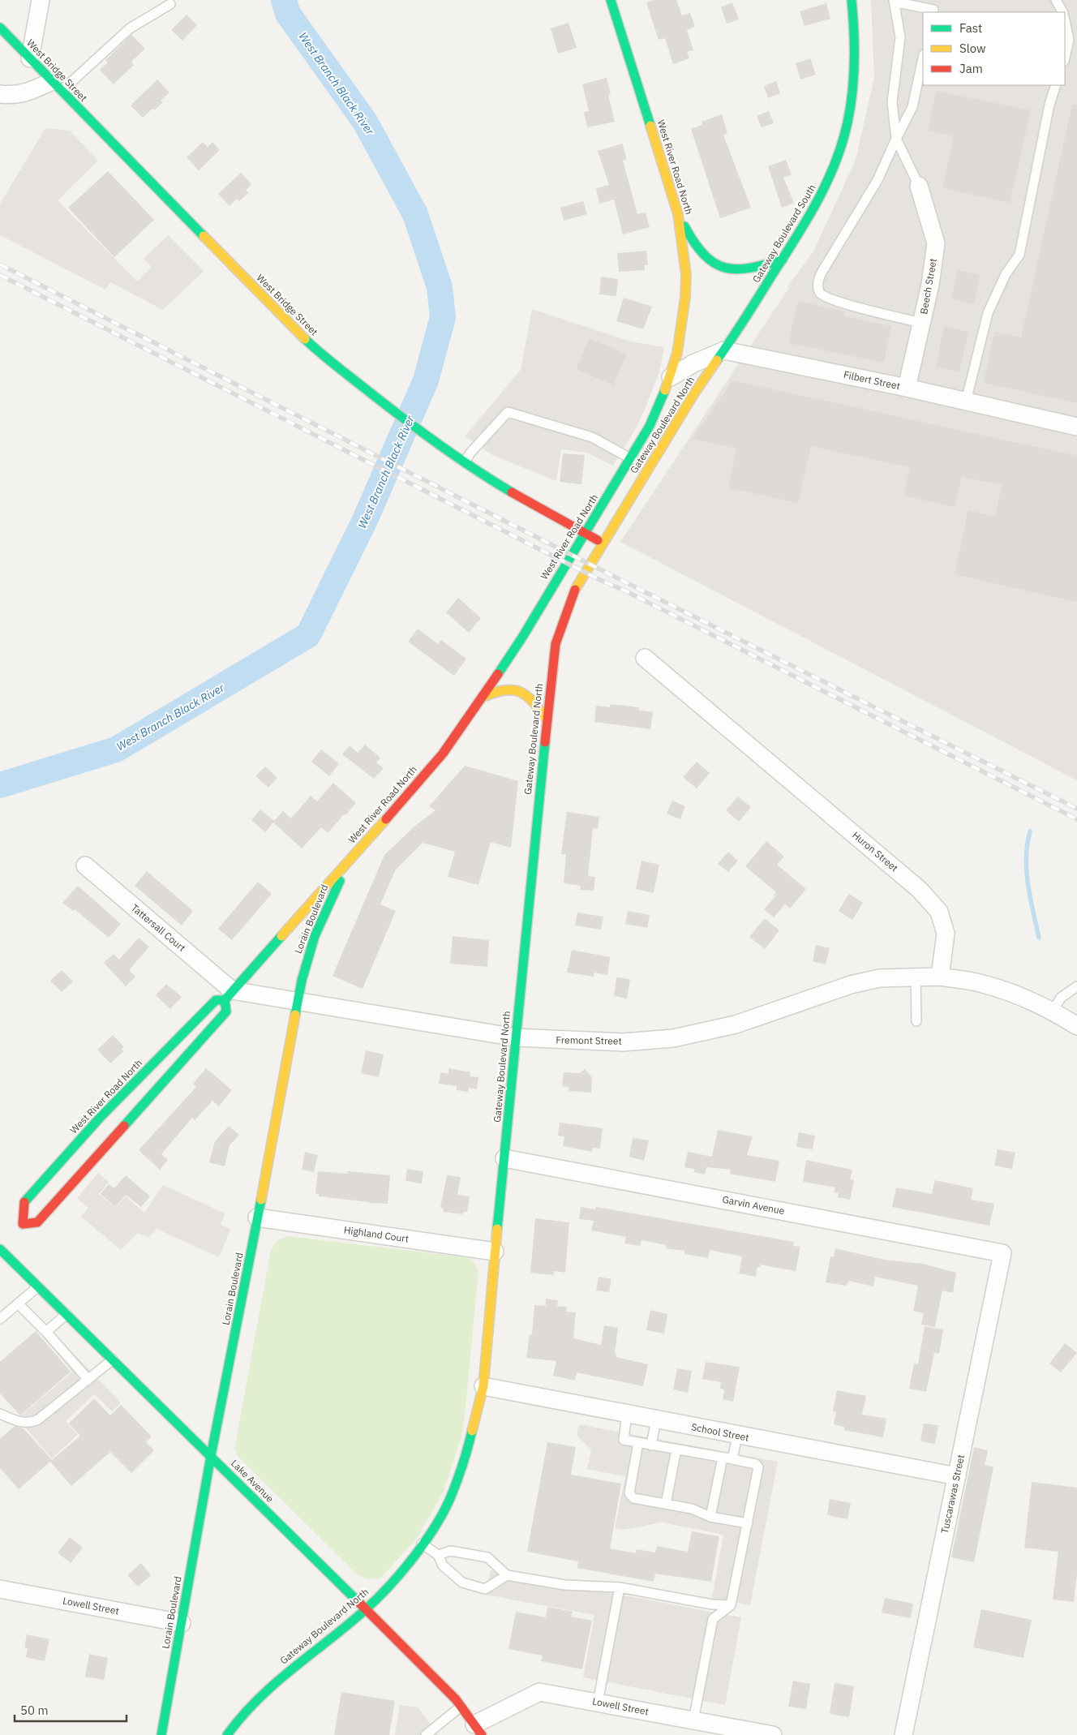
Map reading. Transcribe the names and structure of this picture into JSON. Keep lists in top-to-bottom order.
{
  "streets": {
    "main road": [
      "West Bridge Street",
      "West River Road North",
      "Gateway Boulevard South",
      "Gateway Boulevard North",
      "Lorain Boulevard",
      "Lake Avenue"
    ],
    "street": [
      "Beech Street",
      "Filbert Street",
      "Huron Street",
      "Tattersall Court",
      "Fremont Street",
      "Garvin Avenue",
      "Highland Court",
      "School Street",
      "Tuscarawas Street",
      "Lowell Street"
    ]
  },
  "crossings": [
    ["West Bridge Street", "West River Road North"],
    ["West Bridge Street", "Gateway Boulevard North"],
    ["West River Road North", "Lorain Boulevard"],
    ["West River Road North", "Tattersall Court"],
    ["West River Road North", "Fremont Street"],
    ["Gateway Boulevard South", "Filbert Street"],
    ["Gateway Boulevard South", "Gateway Boulevard North"],
    ["Beech Street", "Filbert Street"],
    ["Filbert Street", "Gateway Boulevard North"],
    ["Gateway Boulevard North", "Fremont Street"],
    ["Gateway Boulevard North", "Garvin Avenue"],
    ["Gateway Boulevard North", "Highland Court"],
    ["Gateway Boulevard North", "School Street"],
    ["Gateway Boulevard North", "Lake Avenue"],
    ["Huron Street", "Fremont Street"],
    ["Lorain Boulevard", "Fremont Street"],
    ["Lorain Boulevard", "Highland Court"],
    ["Lorain Boulevard", "Lake Avenue"],
    ["Lorain Boulevard", "Lowell Street"],
    ["Tattersall Court", "Fremont Street"],
    ["Garvin Avenue", "Tuscarawas Street"],
    ["School Street", "Tuscarawas Street"],
    ["Lake Avenue", "Lowell Street"]
  ],
  "water": ["West Branch Black River"],
  "legend": ["Fast", "Slow", "Jam"],
  "scale_bar": "50 m"
}
